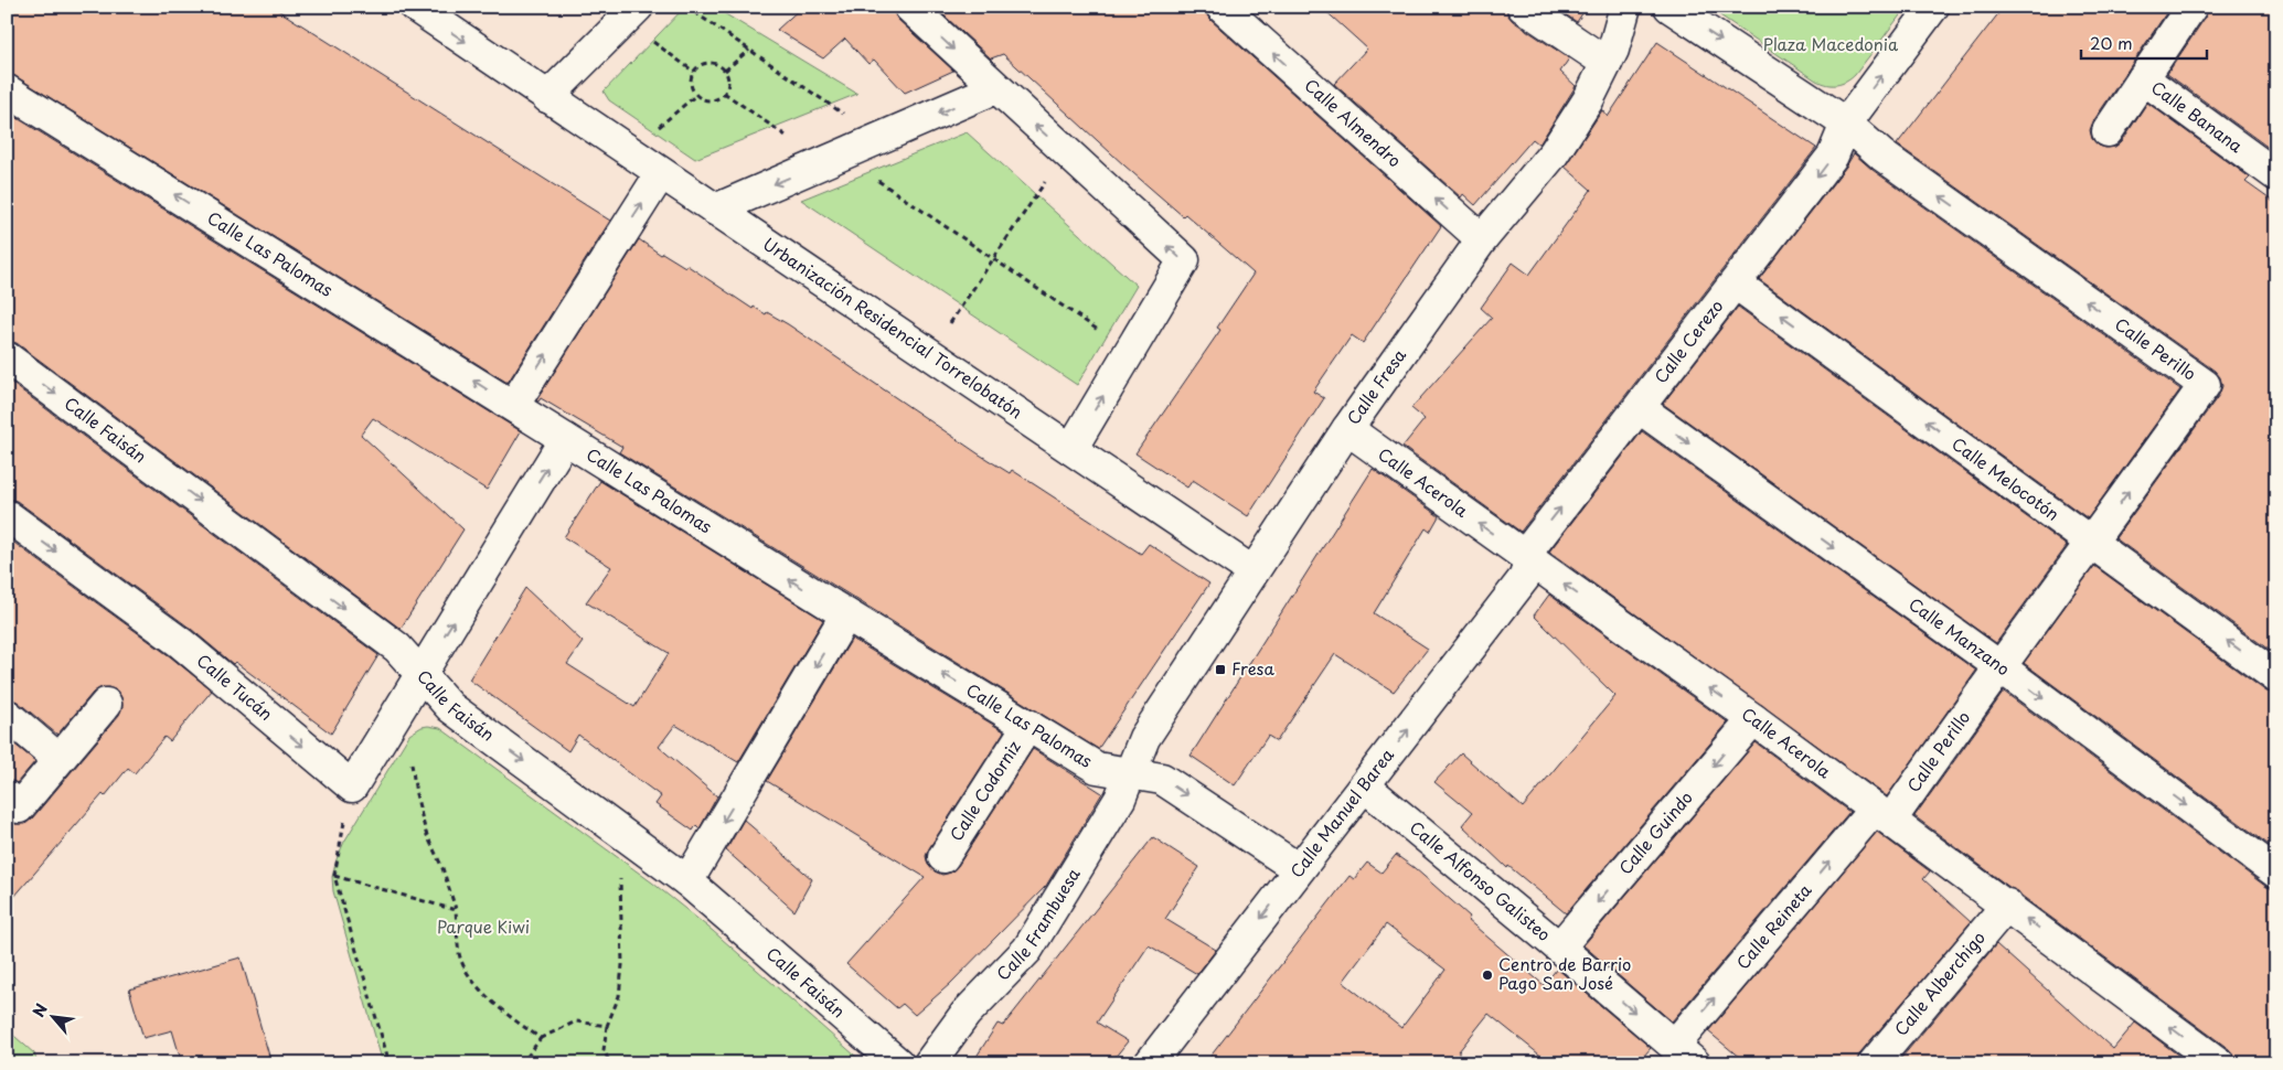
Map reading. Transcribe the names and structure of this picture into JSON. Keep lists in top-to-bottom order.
{
  "streets": {
    "street": [
      "Calle Banana",
      "Calle Almendro",
      "Calle Las Palomas",
      "Urbanización Residencial Torrelobatón",
      "Calle Cerezo",
      "Calle Perillo",
      "Calle Fresa",
      "Calle Faisán",
      "Calle Melocotón",
      "Calle Acerola",
      "Calle Manzano",
      "Calle Tucán",
      "Calle Codorniz",
      "Calle Manuel Barea",
      "Calle Guindo",
      "Calle Alfonso Galisteo",
      "Calle Frambuesa",
      "Calle Reineta",
      "Calle Alberchigo"
    ]
  },
  "crossings": [
    ["Calle Almendro", "Calle Fresa"],
    ["Calle Las Palomas", "Calle Fresa"],
    ["Calle Las Palomas", "Calle Codorniz"],
    ["Calle Las Palomas", "Calle Manuel Barea"],
    ["Calle Las Palomas", "Calle Frambuesa"],
    ["Urbanización Residencial Torrelobatón", "Calle Fresa"],
    ["Calle Cerezo", "Calle Perillo"],
    ["Calle Cerezo", "Calle Melocotón"],
    ["Calle Cerezo", "Calle Acerola"],
    ["Calle Cerezo", "Calle Manzano"],
    ["Calle Cerezo", "Calle Manuel Barea"],
    ["Calle Perillo", "Calle Melocotón"],
    ["Calle Perillo", "Calle Acerola"],
    ["Calle Perillo", "Calle Manzano"],
    ["Calle Perillo", "Calle Reineta"],
    ["Calle Fresa", "Calle Acerola"],
    ["Calle Fresa", "Calle Frambuesa"],
    ["Calle Acerola", "Calle Manuel Barea"],
    ["Calle Acerola", "Calle Guindo"],
    ["Calle Acerola", "Calle Reineta"],
    ["Calle Acerola", "Calle Alberchigo"],
    ["Calle Manuel Barea", "Calle Alfonso Galisteo"],
    ["Calle Guindo", "Calle Alfonso Galisteo"],
    ["Calle Alfonso Galisteo", "Calle Reineta"]
  ],
  "one_way": [
    "Calle Almendro",
    "Calle Faisán",
    "Calle Melocotón",
    "Calle Acerola",
    "Calle Manzano",
    "Calle Tucán",
    "Calle Guindo",
    "Calle Alfonso Galisteo",
    "Calle Reineta"
  ],
  "parks": ["Plaza Macedonia", "Parque Kiwi"],
  "places": {
    "transit": ["Fresa"],
    "other": ["Centro de Barrio Pago San José"]
  },
  "scale_bar": "20 m",
  "north": "top left"
}
